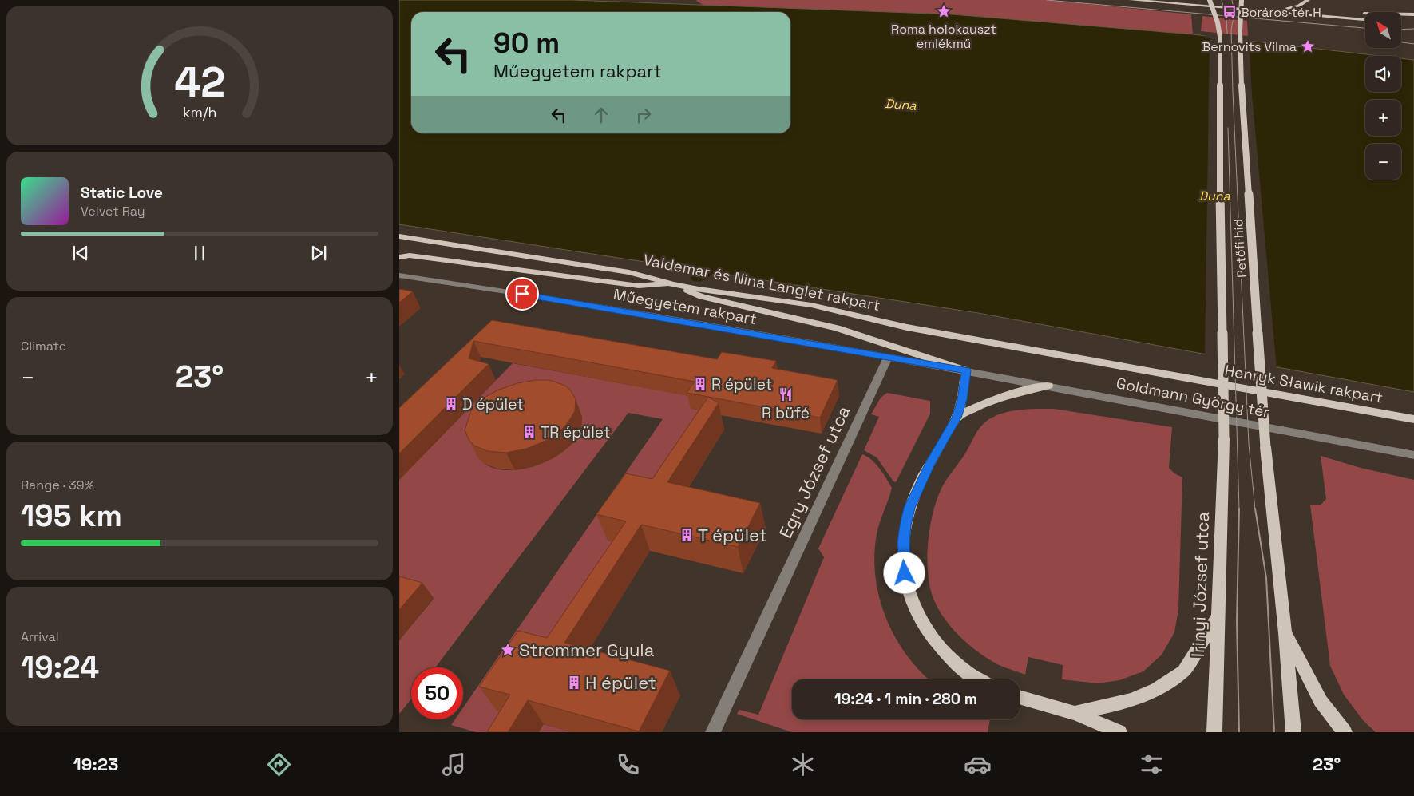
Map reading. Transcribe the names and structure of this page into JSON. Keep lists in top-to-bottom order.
{
  "streets": {
    "main road": [
      "Petőfi híd",
      "Valdemar és Nina Langlet rakpart",
      "Henryk Sławik rakpart",
      "Irinyi József utca"
    ],
    "street": ["Műegyetem rakpart", "Goldmann György tér", "Egry József utca"]
  },
  "crossings": [
    ["Petőfi híd", "Irinyi József utca"],
    ["Valdemar és Nina Langlet rakpart", "Henryk Sławik rakpart"],
    ["Műegyetem rakpart", "Goldmann György tér"],
    ["Műegyetem rakpart", "Egry József utca"]
  ],
  "water": ["Duna"],
  "places": {
    "place": ["Roma holokauszt emlékmű", "Bernovits Vilma", "Strommer Gyula"],
    "bus stop": ["Boráros tér H"],
    "building": [
      "R épület",
      "D épület",
      "TR épület",
      "T épület",
      "H épület"
    ],
    "restaurant": ["R büfé"]
  },
  "north": "top left",
  "page": {
    "map_buttons": ["+", "−"],
    "turn": ["90 m", "Műegyetem rakpart"],
    "song": ["Static Love", "Velvet Ray"],
    "tile": [
      "Climate",
      ["Range · 39%", "195 km"],
      ["Arrival", "19:24"]
    ],
    "heat": ["−", "23°", "+"],
    "limit": "50",
    "trip": "19:24 · 1 min · 280 m",
    "tabs": ["19:23", "23°"],
    "gauge": ["42", "km/h"]
  }
}
